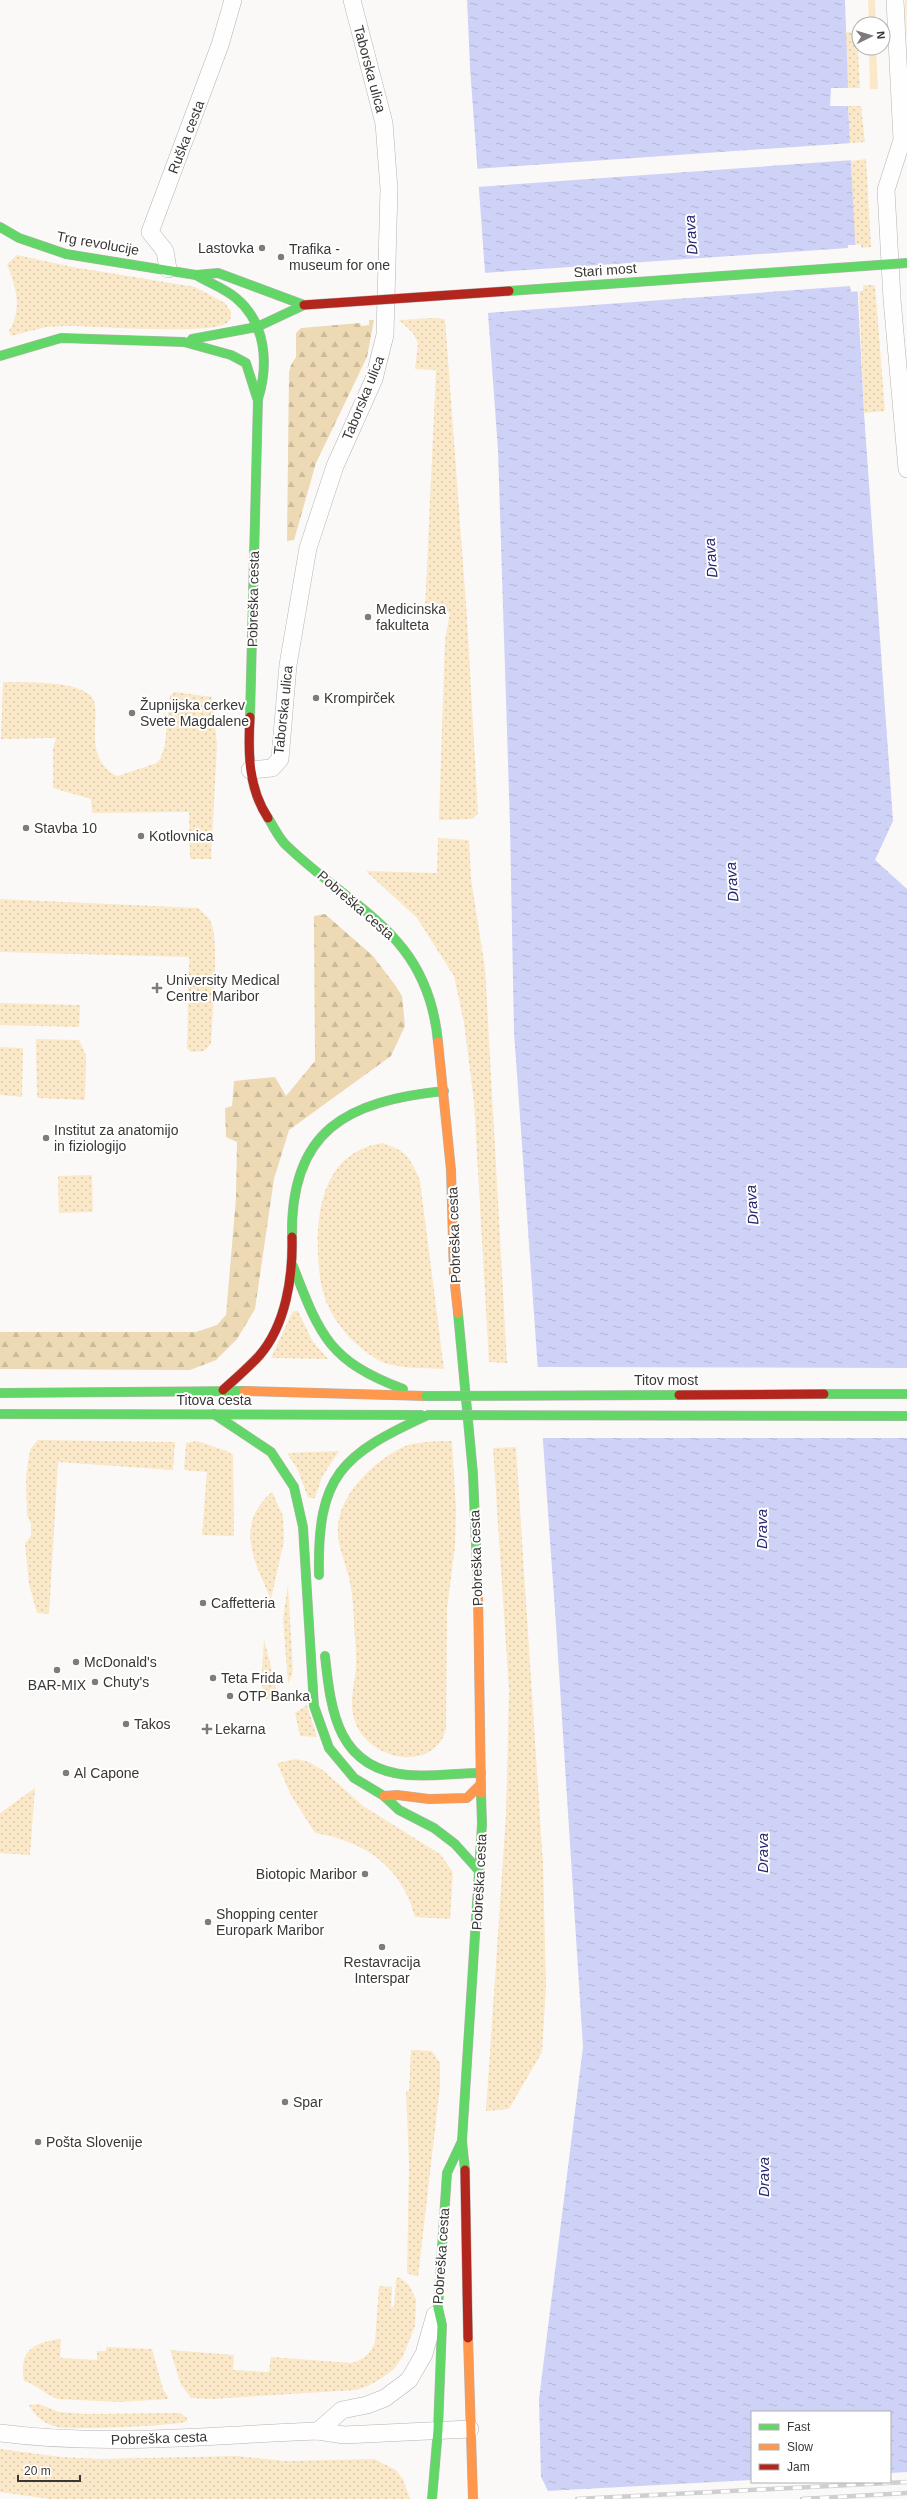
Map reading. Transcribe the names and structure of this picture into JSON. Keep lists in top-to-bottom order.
{
  "streets": {
    "street": [
      "Taborska ulica",
      "Ruška cesta",
      "Trg revolucije",
      "Stari most",
      "Pobreška cesta",
      "Titov most",
      "Titova cesta"
    ]
  },
  "crossings": [
    ["Taborska ulica", "Pobreška cesta"],
    ["Ruška cesta", "Trg revolucije"],
    ["Titov most", "Titova cesta"]
  ],
  "water": ["Drava"],
  "places": {
    "other": [
      "Lastovka",
      "Trafika - museum for one",
      "Medicinska fakulteta",
      "Krompirček",
      "Župnijska cerkev Svete Magdalene",
      "Stavba 10",
      "Kotlovnica",
      "Institut za anatomijo in fiziologijo",
      "Caffetteria",
      "McDonald's",
      "BAR-MIX",
      "Teta Frida",
      "Chuty's",
      "OTP Banka",
      "Takos",
      "Al Capone",
      "Biotopic Maribor",
      "Shopping center Europark Maribor",
      "Restavracija Interspar",
      "Spar",
      "Pošta Slovenije"
    ],
    "health": ["University Medical Centre Maribor", "Lekarna"]
  },
  "legend": ["Fast", "Slow", "Jam"],
  "scale_bar": "20 m",
  "north": "right"
}
